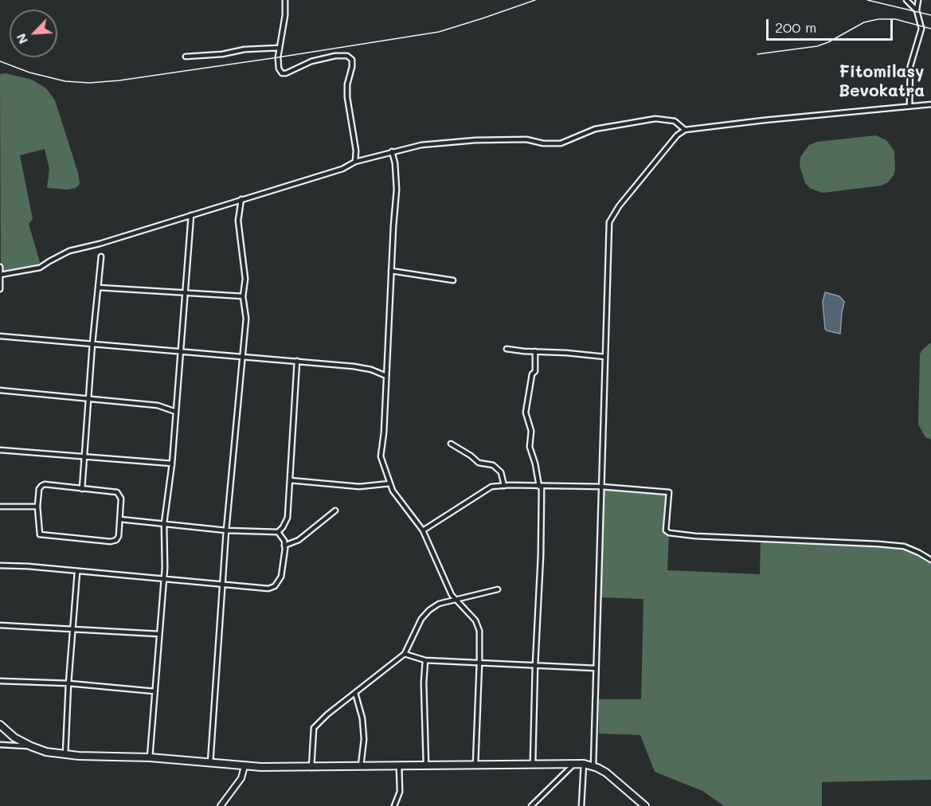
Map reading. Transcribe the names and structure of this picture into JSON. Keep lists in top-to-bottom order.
{
  "districts": ["Fitomilasy Bevokatra"],
  "scale_bar": "200 m",
  "north": "bottom left"
}
